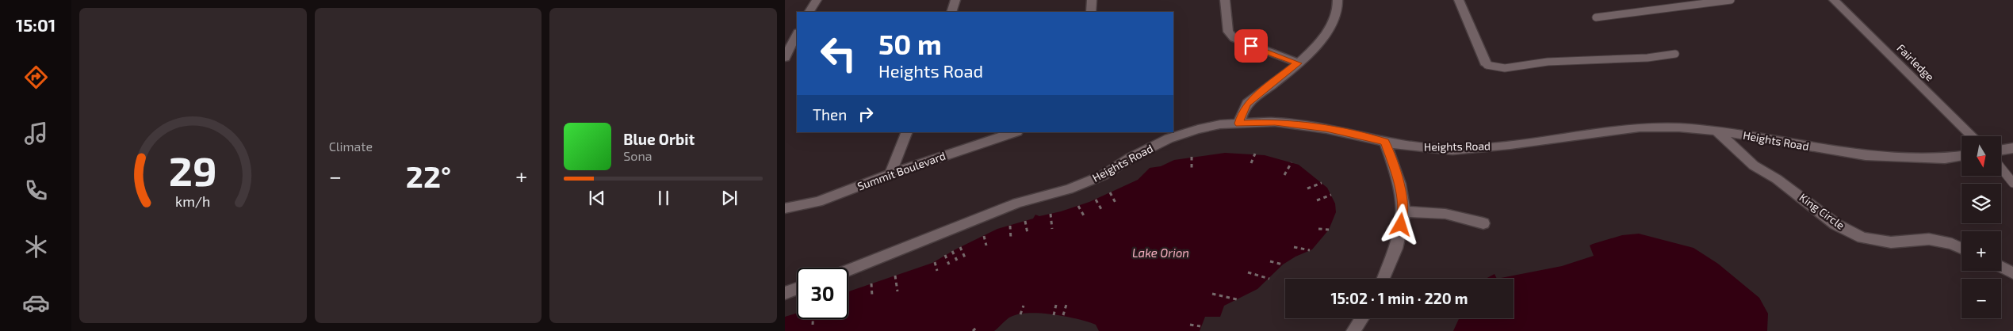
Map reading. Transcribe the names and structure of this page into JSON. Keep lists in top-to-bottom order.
{
  "streets": {
    "street": [
      "Fairledge",
      "Heights Road",
      "Summit Boulevard",
      "King Circle"
    ]
  },
  "crossings": [
    ["Heights Road", "King Circle"]
  ],
  "water": ["Lake Orion"],
  "north": "bottom",
  "page": {
    "tabs": "15:01",
    "tile": "Climate",
    "turn": ["50 m", "Heights Road"],
    "then": "Then",
    "song": ["Blue Orbit", "Sona"],
    "map_buttons": ["+", "−"],
    "heat": ["−", "22°", "+"],
    "limit": "30",
    "trip": "15:02 · 1 min · 220 m",
    "gauge": ["29", "km/h"]
  }
}
